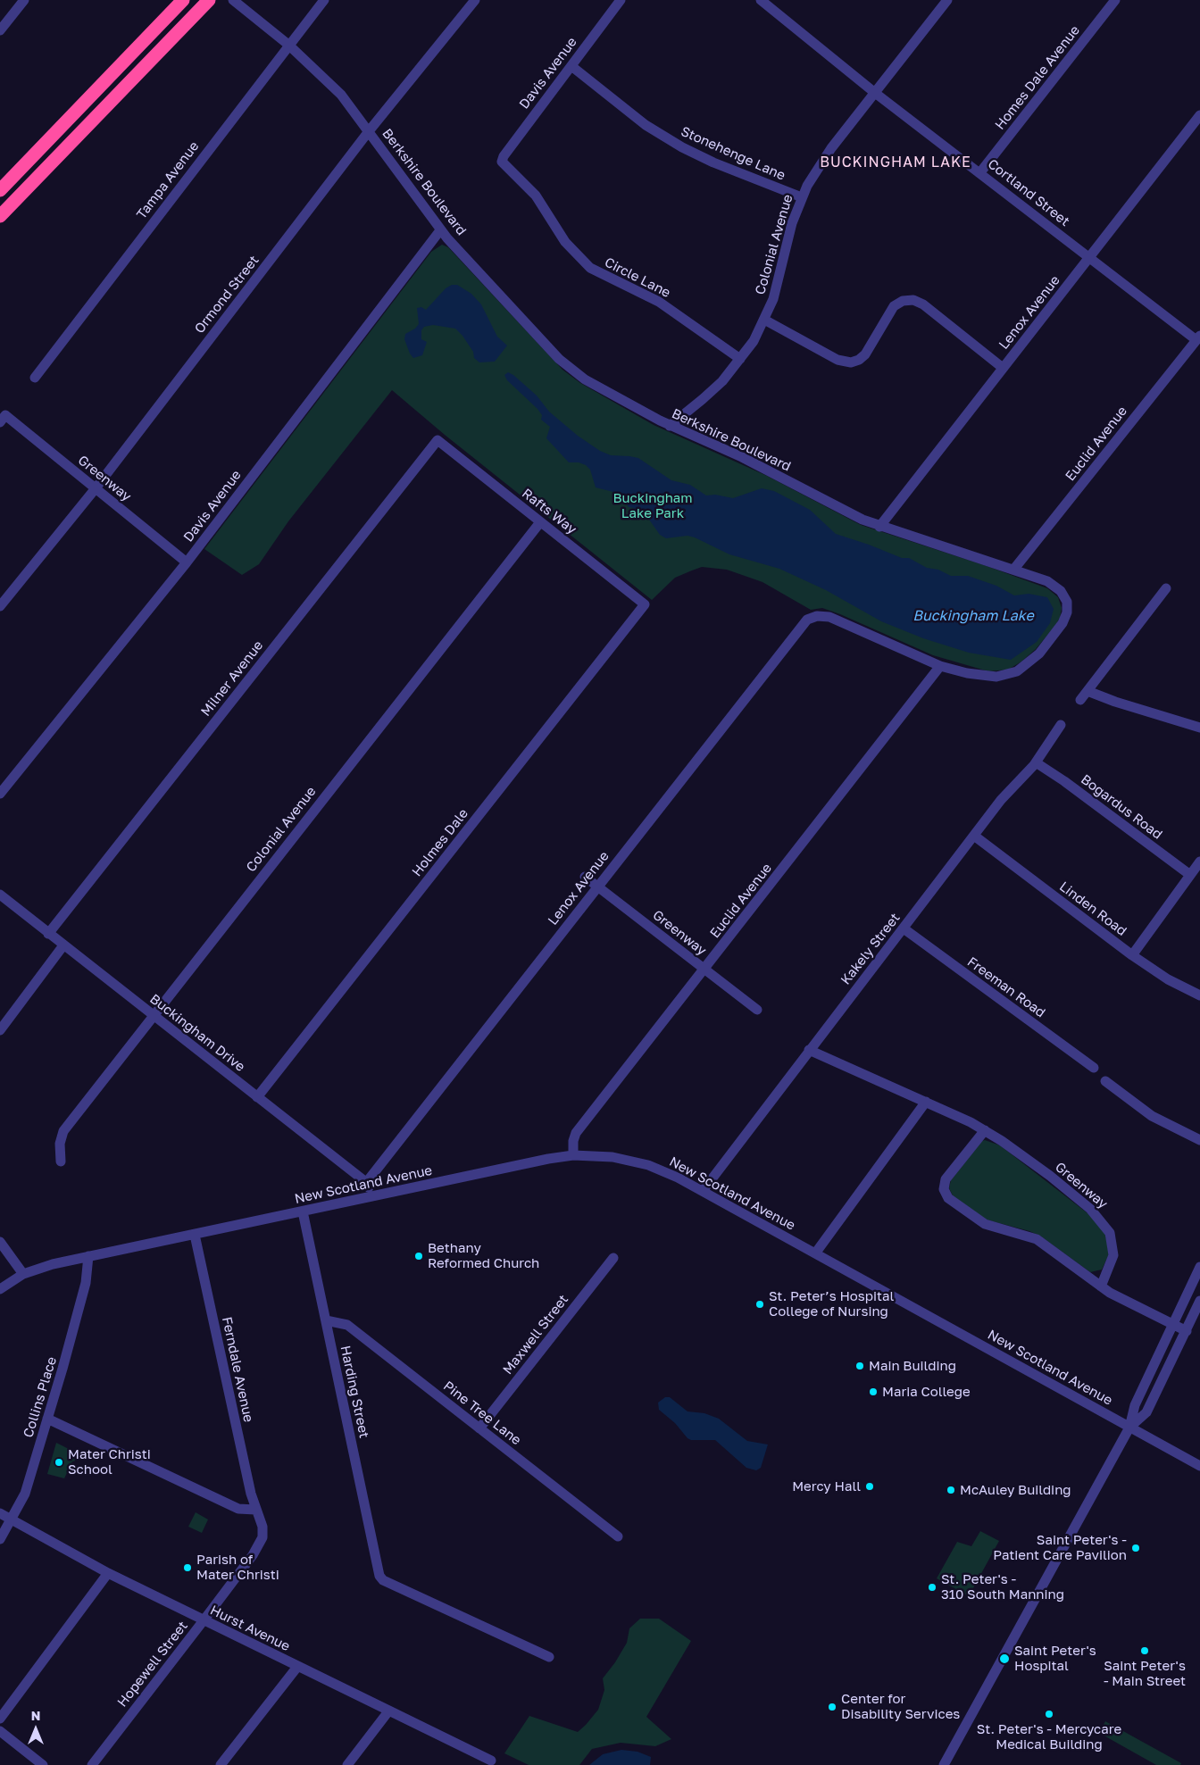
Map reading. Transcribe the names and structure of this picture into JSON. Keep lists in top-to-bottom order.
{
  "streets": {
    "street": [
      "Davis Avenue",
      "Homes Dale Avenue",
      "Stonehenge Lane",
      "Tampa Avenue",
      "Berkshire Boulevard",
      "Cortland Street",
      "Colonial Avenue",
      "Circle Lane",
      "Ormond Street",
      "Lenox Avenue",
      "Euclid Avenue",
      "Greenway",
      "Rafts Way",
      "Milner Avenue",
      "Bogardus Road",
      "Holmes Dale",
      "Linden Road",
      "Kakely Street",
      "Freeman Road",
      "Buckingham Drive",
      "New Scotland Avenue",
      "Maxwell Street",
      "Ferndale Avenue",
      "Harding Street",
      "Collins Place",
      "Pine Tree Lane",
      "Hurst Avenue",
      "Hopewell Street"
    ]
  },
  "crossings": [
    ["Davis Avenue", "Stonehenge Lane"],
    ["Davis Avenue", "Berkshire Boulevard"],
    ["Davis Avenue", "Circle Lane"],
    ["Davis Avenue", "Greenway"],
    ["Homes Dale Avenue", "Cortland Street"],
    ["Stonehenge Lane", "Colonial Avenue"],
    ["Tampa Avenue", "Berkshire Boulevard"],
    ["Berkshire Boulevard", "Colonial Avenue"],
    ["Berkshire Boulevard", "Ormond Street"],
    ["Berkshire Boulevard", "Lenox Avenue"],
    ["Berkshire Boulevard", "Euclid Avenue"],
    ["Cortland Street", "Colonial Avenue"],
    ["Cortland Street", "Lenox Avenue"],
    ["Cortland Street", "Euclid Avenue"],
    ["Colonial Avenue", "Circle Lane"],
    ["Colonial Avenue", "Rafts Way"],
    ["Colonial Avenue", "Buckingham Drive"],
    ["Ormond Street", "Greenway"],
    ["Lenox Avenue", "Greenway"],
    ["Lenox Avenue", "Buckingham Drive"],
    ["Euclid Avenue", "Greenway"],
    ["Euclid Avenue", "New Scotland Avenue"],
    ["Greenway", "Kakely Street"],
    ["Rafts Way", "Milner Avenue"],
    ["Rafts Way", "Holmes Dale"],
    ["Milner Avenue", "Buckingham Drive"],
    ["Bogardus Road", "Kakely Street"],
    ["Holmes Dale", "Buckingham Drive"],
    ["Linden Road", "Kakely Street"],
    ["Kakely Street", "Freeman Road"],
    ["Kakely Street", "New Scotland Avenue"],
    ["Buckingham Drive", "New Scotland Avenue"],
    ["New Scotland Avenue", "Ferndale Avenue"],
    ["New Scotland Avenue", "Harding Street"],
    ["New Scotland Avenue", "Collins Place"],
    ["Maxwell Street", "Pine Tree Lane"],
    ["Ferndale Avenue", "Hopewell Street"],
    ["Harding Street", "Pine Tree Lane"],
    ["Collins Place", "Hurst Avenue"],
    ["Hurst Avenue", "Hopewell Street"]
  ],
  "districts": ["BUCKINGHAM LAKE"],
  "water": ["Buckingham Lake"],
  "parks": ["Buckingham Lake Park"],
  "places": [
    "Bethany Reformed Church",
    "St. Peter’s Hospital College of Nursing",
    "Main Building",
    "Maria College",
    "Mater Christi School",
    "Mercy Hall",
    "McAuley Building",
    "Saint Peter's - Patient Care Pavilion",
    "Parish of Mater Christi",
    "St. Peter's - 310 South Manning",
    "Saint Peter's - Main Street",
    "Saint Peter's Hospital",
    "Center for Disability Services",
    "St. Peter's - Mercycare Medical Building"
  ],
  "north": "top"
}
